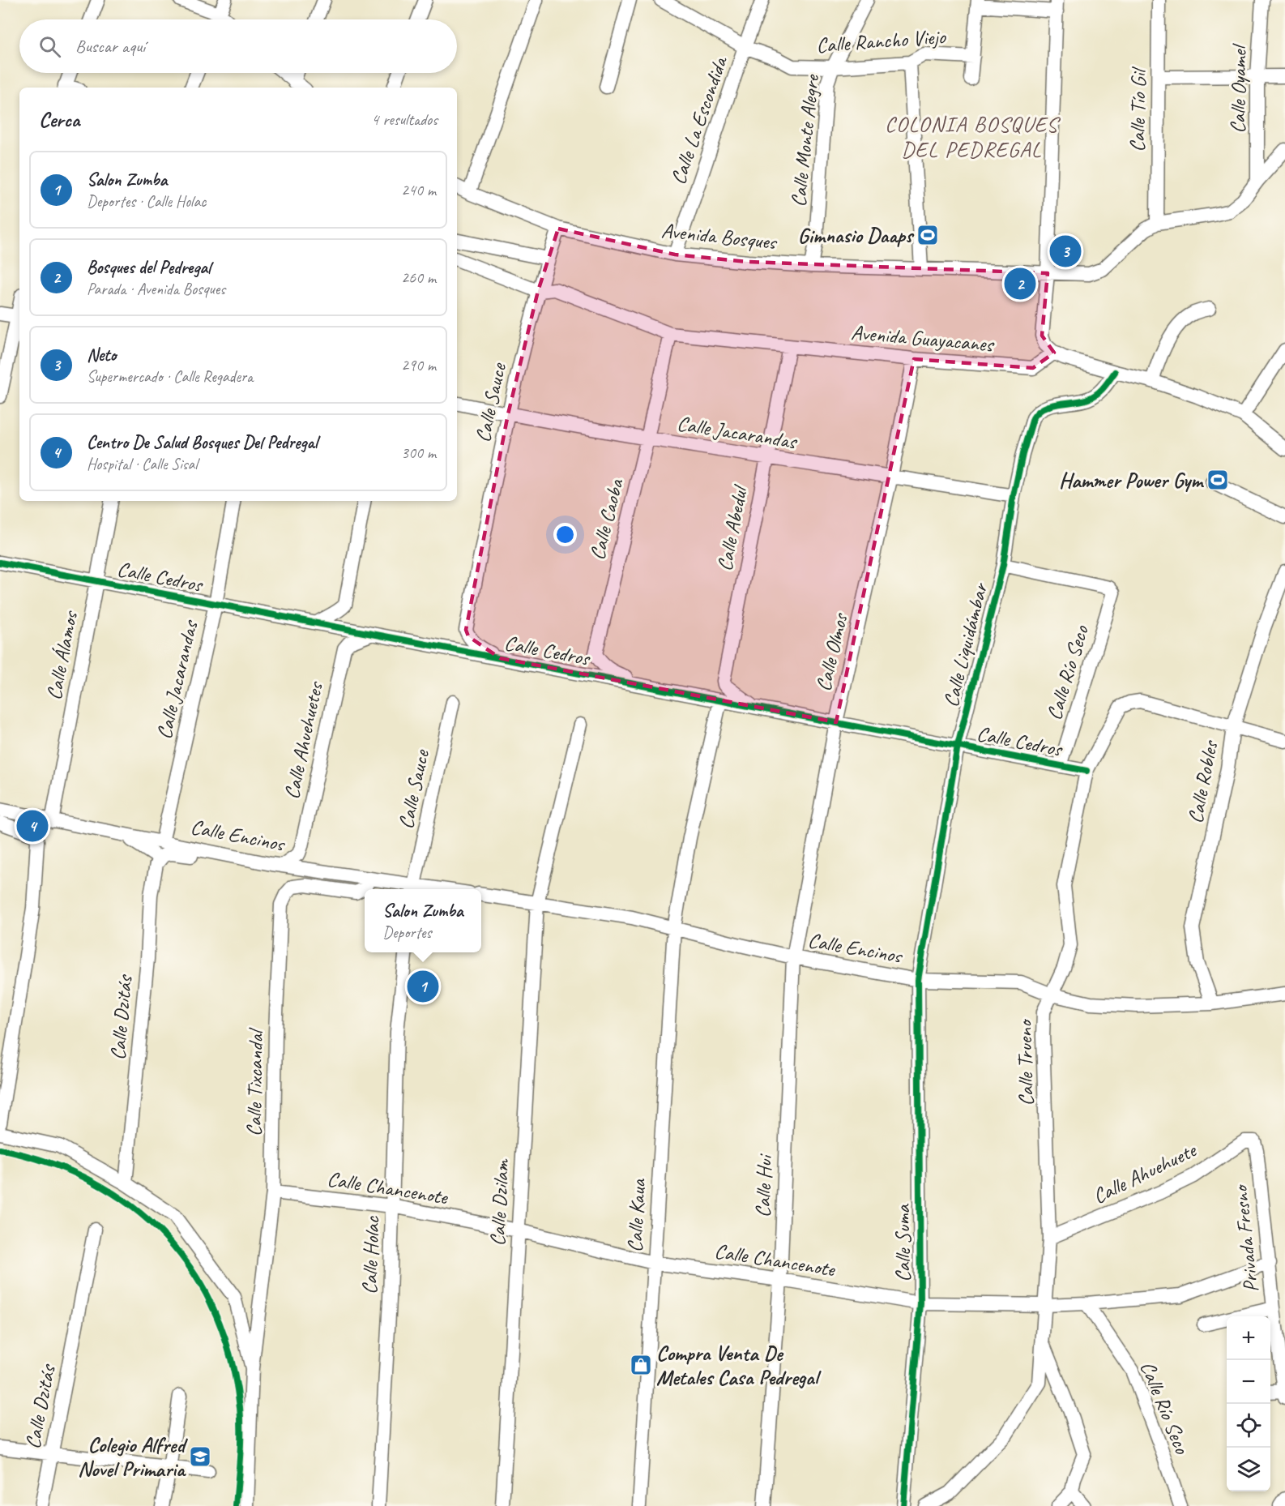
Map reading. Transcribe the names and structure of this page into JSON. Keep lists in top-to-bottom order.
{
  "streets": {
    "street": [
      "Calle Rancho Viejo",
      "Calle Oyamel",
      "Calle Tío Gil",
      "Calle La Escondida",
      "Calle Monte Alegre",
      "Avenida Bosques",
      "Avenida Guayacanes",
      "Calle Sauce",
      "Calle Jacarandas",
      "Calle Caoba",
      "Calle Abedul",
      "Calle Cedros",
      "Calle Liquidámbar",
      "Calle Olmos",
      "Calle Álamos",
      "Calle Río Seco",
      "Calle Ahuehuetes",
      "Calle Robles",
      "Calle Encinos",
      "Calle Dzitás",
      "Calle Trueno",
      "Calle Tixcandal",
      "Calle Ahuehuete",
      "Calle Hui",
      "Calle Chancenote",
      "Calle Dzilam",
      "Calle Kaua",
      "Privada Fresno",
      "Calle Suma",
      "Calle Holac"
    ]
  },
  "crossings": [
    ["Calle Rancho Viejo", "Calle La Escondida"],
    ["Calle Rancho Viejo", "Calle Monte Alegre"],
    ["Calle Tío Gil", "Avenida Bosques"],
    ["Calle La Escondida", "Avenida Bosques"],
    ["Calle Monte Alegre", "Avenida Bosques"],
    ["Avenida Bosques", "Calle Sauce"],
    ["Avenida Guayacanes", "Calle Sauce"],
    ["Avenida Guayacanes", "Calle Caoba"],
    ["Avenida Guayacanes", "Calle Abedul"],
    ["Avenida Guayacanes", "Calle Olmos"],
    ["Calle Sauce", "Calle Jacarandas"],
    ["Calle Sauce", "Calle Cedros"],
    ["Calle Sauce", "Calle Encinos"],
    ["Calle Jacarandas", "Calle Caoba"],
    ["Calle Jacarandas", "Calle Abedul"],
    ["Calle Jacarandas", "Calle Cedros"],
    ["Calle Jacarandas", "Calle Liquidámbar"],
    ["Calle Jacarandas", "Calle Olmos"],
    ["Calle Jacarandas", "Calle Encinos"],
    ["Calle Caoba", "Calle Cedros"],
    ["Calle Abedul", "Calle Cedros"],
    ["Calle Cedros", "Calle Liquidámbar"],
    ["Calle Cedros", "Calle Olmos"],
    ["Calle Cedros", "Calle Álamos"],
    ["Calle Cedros", "Calle Río Seco"],
    ["Calle Cedros", "Calle Ahuehuetes"],
    ["Calle Cedros", "Calle Robles"],
    ["Calle Cedros", "Calle Trueno"],
    ["Calle Liquidámbar", "Calle Río Seco"],
    ["Calle Liquidámbar", "Calle Encinos"],
    ["Calle Liquidámbar", "Calle Suma"],
    ["Calle Olmos", "Calle Encinos"],
    ["Calle Olmos", "Calle Hui"],
    ["Calle Álamos", "Calle Encinos"],
    ["Calle Río Seco", "Calle Chancenote"],
    ["Calle Ahuehuetes", "Calle Encinos"],
    ["Calle Robles", "Calle Encinos"],
    ["Calle Encinos", "Calle Trueno"],
    ["Calle Encinos", "Calle Tixcandal"],
    ["Calle Encinos", "Calle Hui"],
    ["Calle Encinos", "Calle Dzilam"],
    ["Calle Encinos", "Calle Kaua"],
    ["Calle Encinos", "Calle Suma"],
    ["Calle Trueno", "Calle Ahuehuete"],
    ["Calle Trueno", "Calle Chancenote"],
    ["Calle Tixcandal", "Calle Chancenote"],
    ["Calle Ahuehuete", "Privada Fresno"],
    ["Calle Hui", "Calle Chancenote"],
    ["Calle Chancenote", "Calle Dzilam"],
    ["Calle Chancenote", "Calle Kaua"],
    ["Calle Chancenote", "Privada Fresno"],
    ["Calle Chancenote", "Calle Suma"],
    ["Calle Chancenote", "Calle Holac"]
  ],
  "districts": ["COLONIA BOSQUES DEL PEDREGAL"],
  "places": {
    "sports": ["Gimnasio Daaps", "Hammer Power Gym"],
    "shop": ["Compra Venta De Metales Casa Pedregal"],
    "school or university": ["Colegio Alfred Novel Primaria"]
  },
  "page": {
    "search": "Buscar aquí",
    "heading": ["Cerca", "4 resultados"],
    "list": [
      {
        "mark": "1",
        "name": "Salon Zumba",
        "note": "Deportes · Calle Holac",
        "value": "240 m"
      },
      {
        "mark": "2",
        "name": "Bosques del Pedregal",
        "note": "Parada · Avenida Bosques",
        "value": "260 m"
      },
      {
        "mark": "3",
        "name": "Neto",
        "note": "Supermercado · Calle Regadera",
        "value": "290 m"
      },
      {
        "mark": "4",
        "name": "Centro De Salud Bosques Del Pedregal",
        "note": "Hospital · Calle Sisal",
        "value": "300 m"
      }
    ],
    "pins": [
      "3",
      "2",
      "4",
      "1"
    ],
    "popup": ["Salon Zumba", "Deportes"],
    "map_buttons": ["+", "−"]
  }
}
